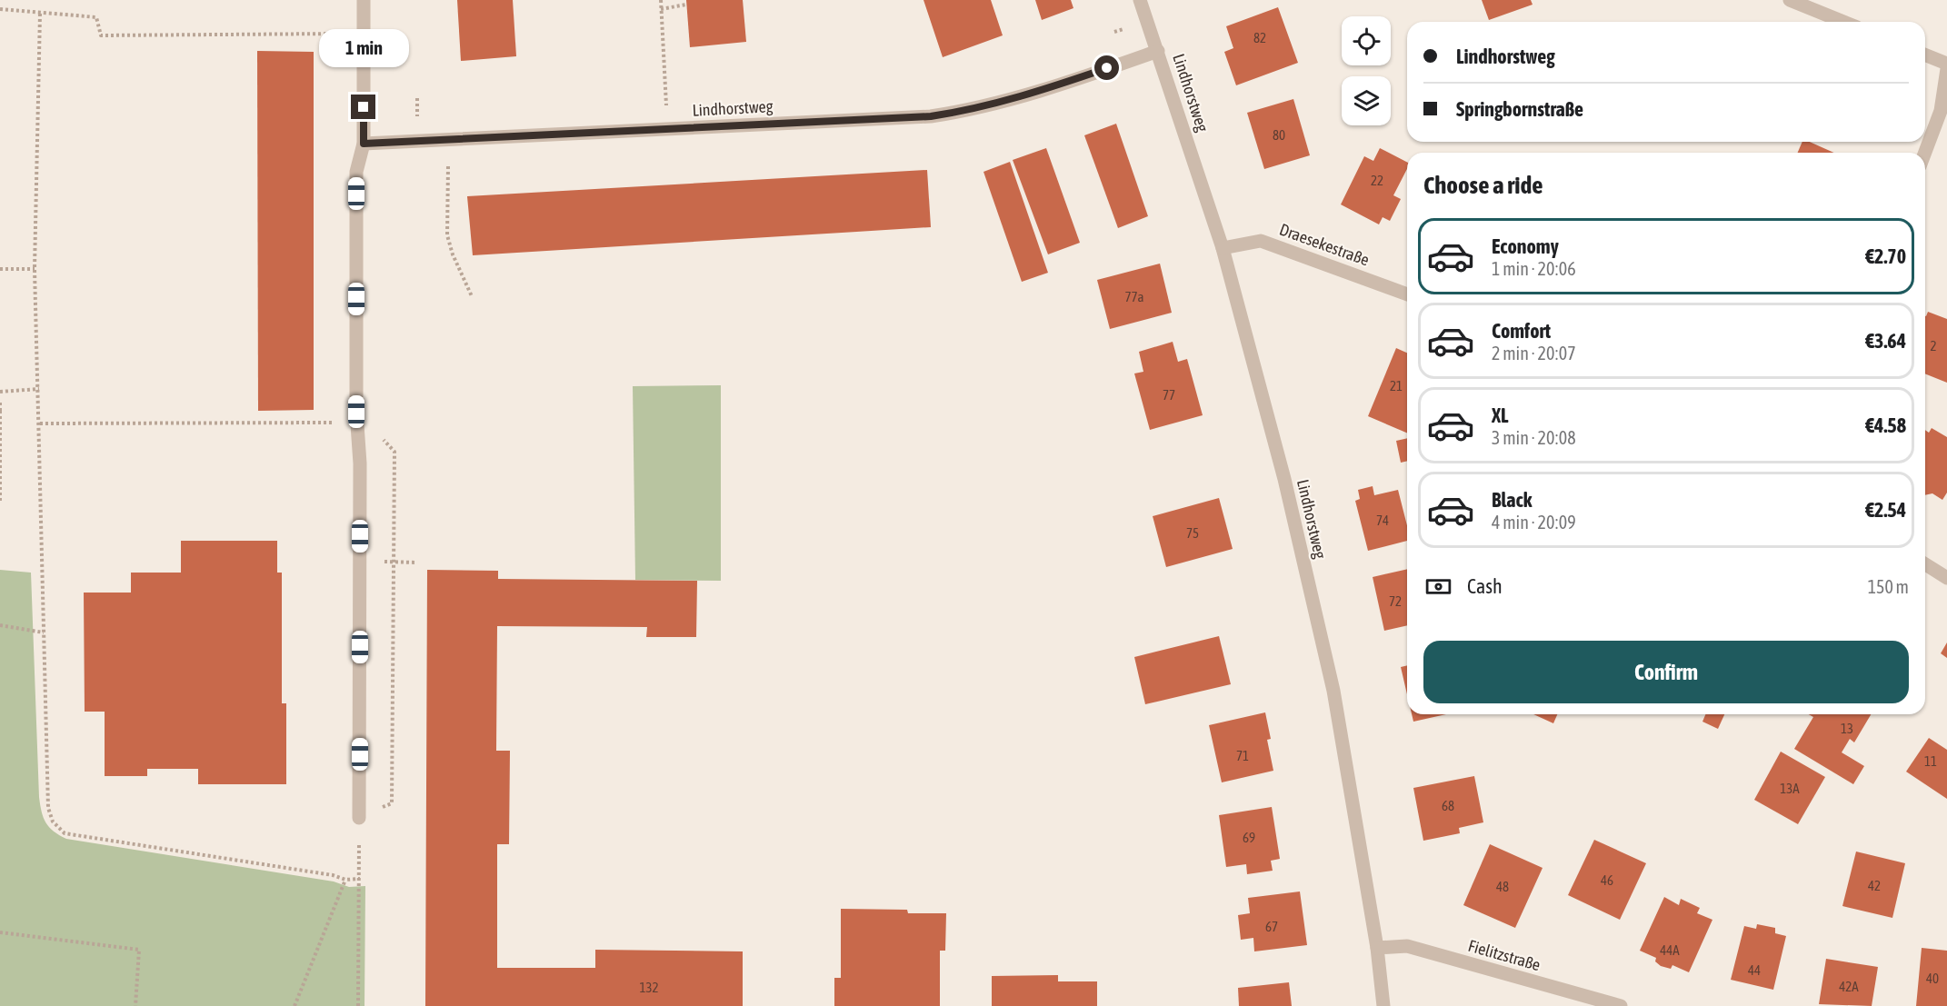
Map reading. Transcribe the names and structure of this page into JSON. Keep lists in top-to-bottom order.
{
  "streets": {
    "street": ["Lindhorstweg", "Draesekestraße", "Fielitzstraße"]
  },
  "crossings": [
    ["Lindhorstweg", "Draesekestraße"],
    ["Lindhorstweg", "Fielitzstraße"]
  ],
  "house_numbers": [
    "82",
    "80",
    "22",
    "77a",
    "2",
    "21",
    "77",
    "74",
    "75",
    "72",
    "13",
    "71",
    "11",
    "13A",
    "68",
    "69",
    "46",
    "42",
    "48",
    "67",
    "44A",
    "44",
    "40",
    "42A",
    "132"
  ],
  "page": {
    "banner": ["Lindhorstweg", "Springbornstraße"],
    "bubble": "1 min",
    "heading": "Choose a ride",
    "list": [
      {
        "name": "Economy",
        "note": "1 min · 20:06",
        "value": "€2.70"
      },
      {
        "name": "Comfort",
        "note": "2 min · 20:07",
        "value": "€3.64"
      },
      {
        "name": "XL",
        "note": "3 min · 20:08",
        "value": "€4.58"
      },
      {
        "name": "Black",
        "note": "4 min · 20:09",
        "value": "€2.54"
      }
    ],
    "pay": ["Cash", "150 m"],
    "buttons": "Confirm"
  }
}
